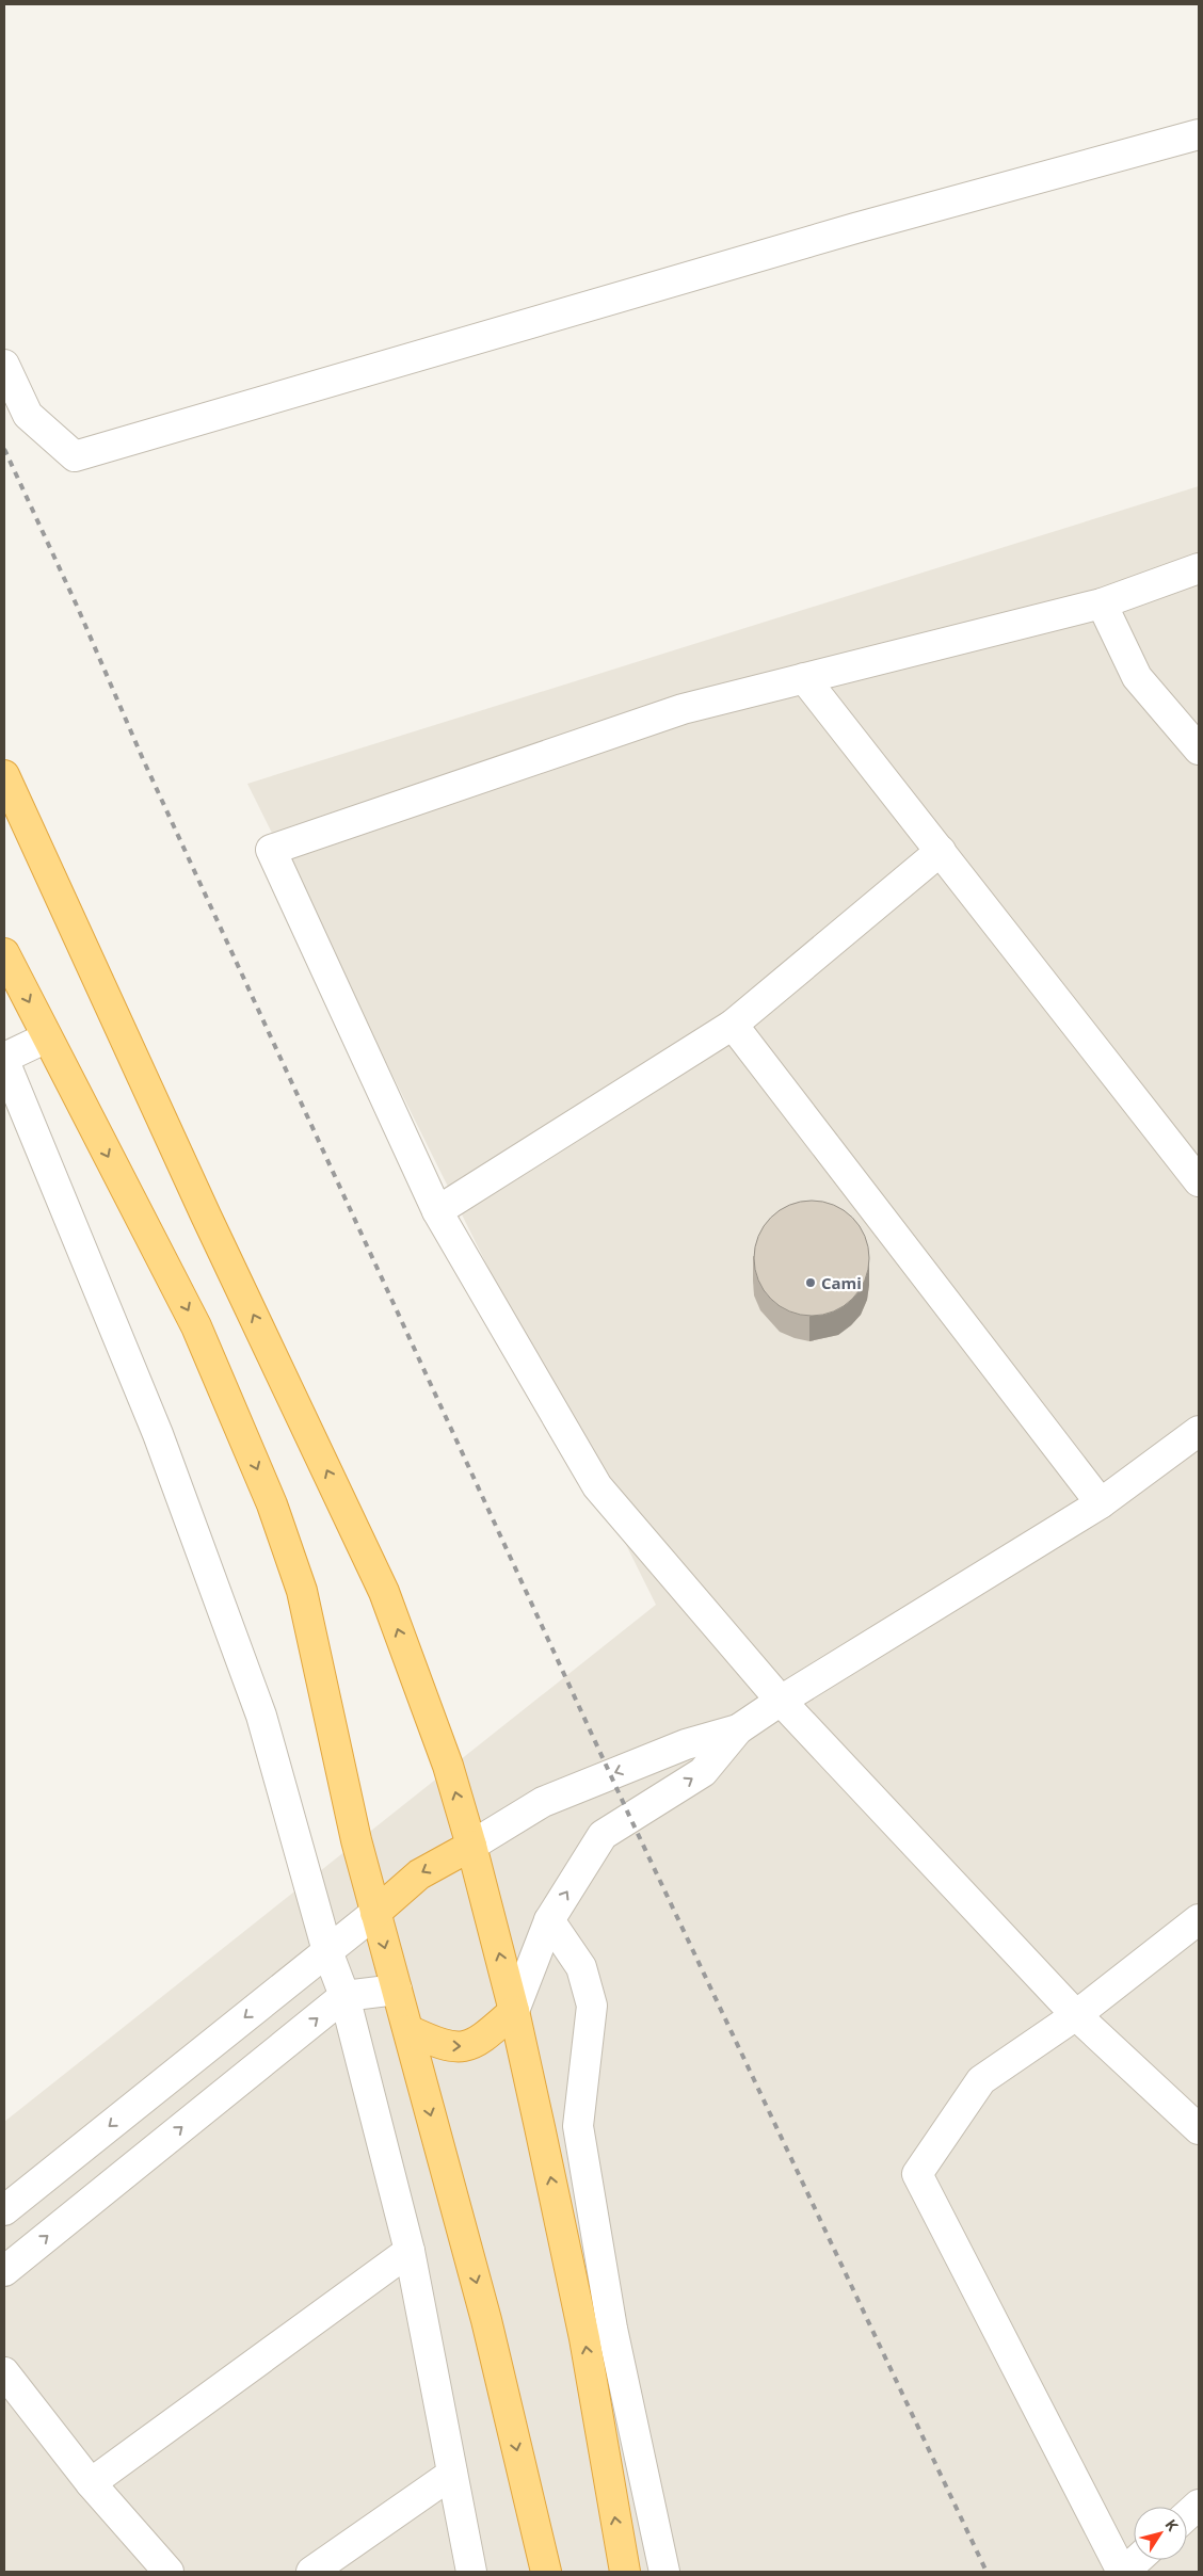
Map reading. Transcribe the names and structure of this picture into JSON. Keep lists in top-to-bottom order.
{
  "places": ["Cami"],
  "north": "top right"
}
